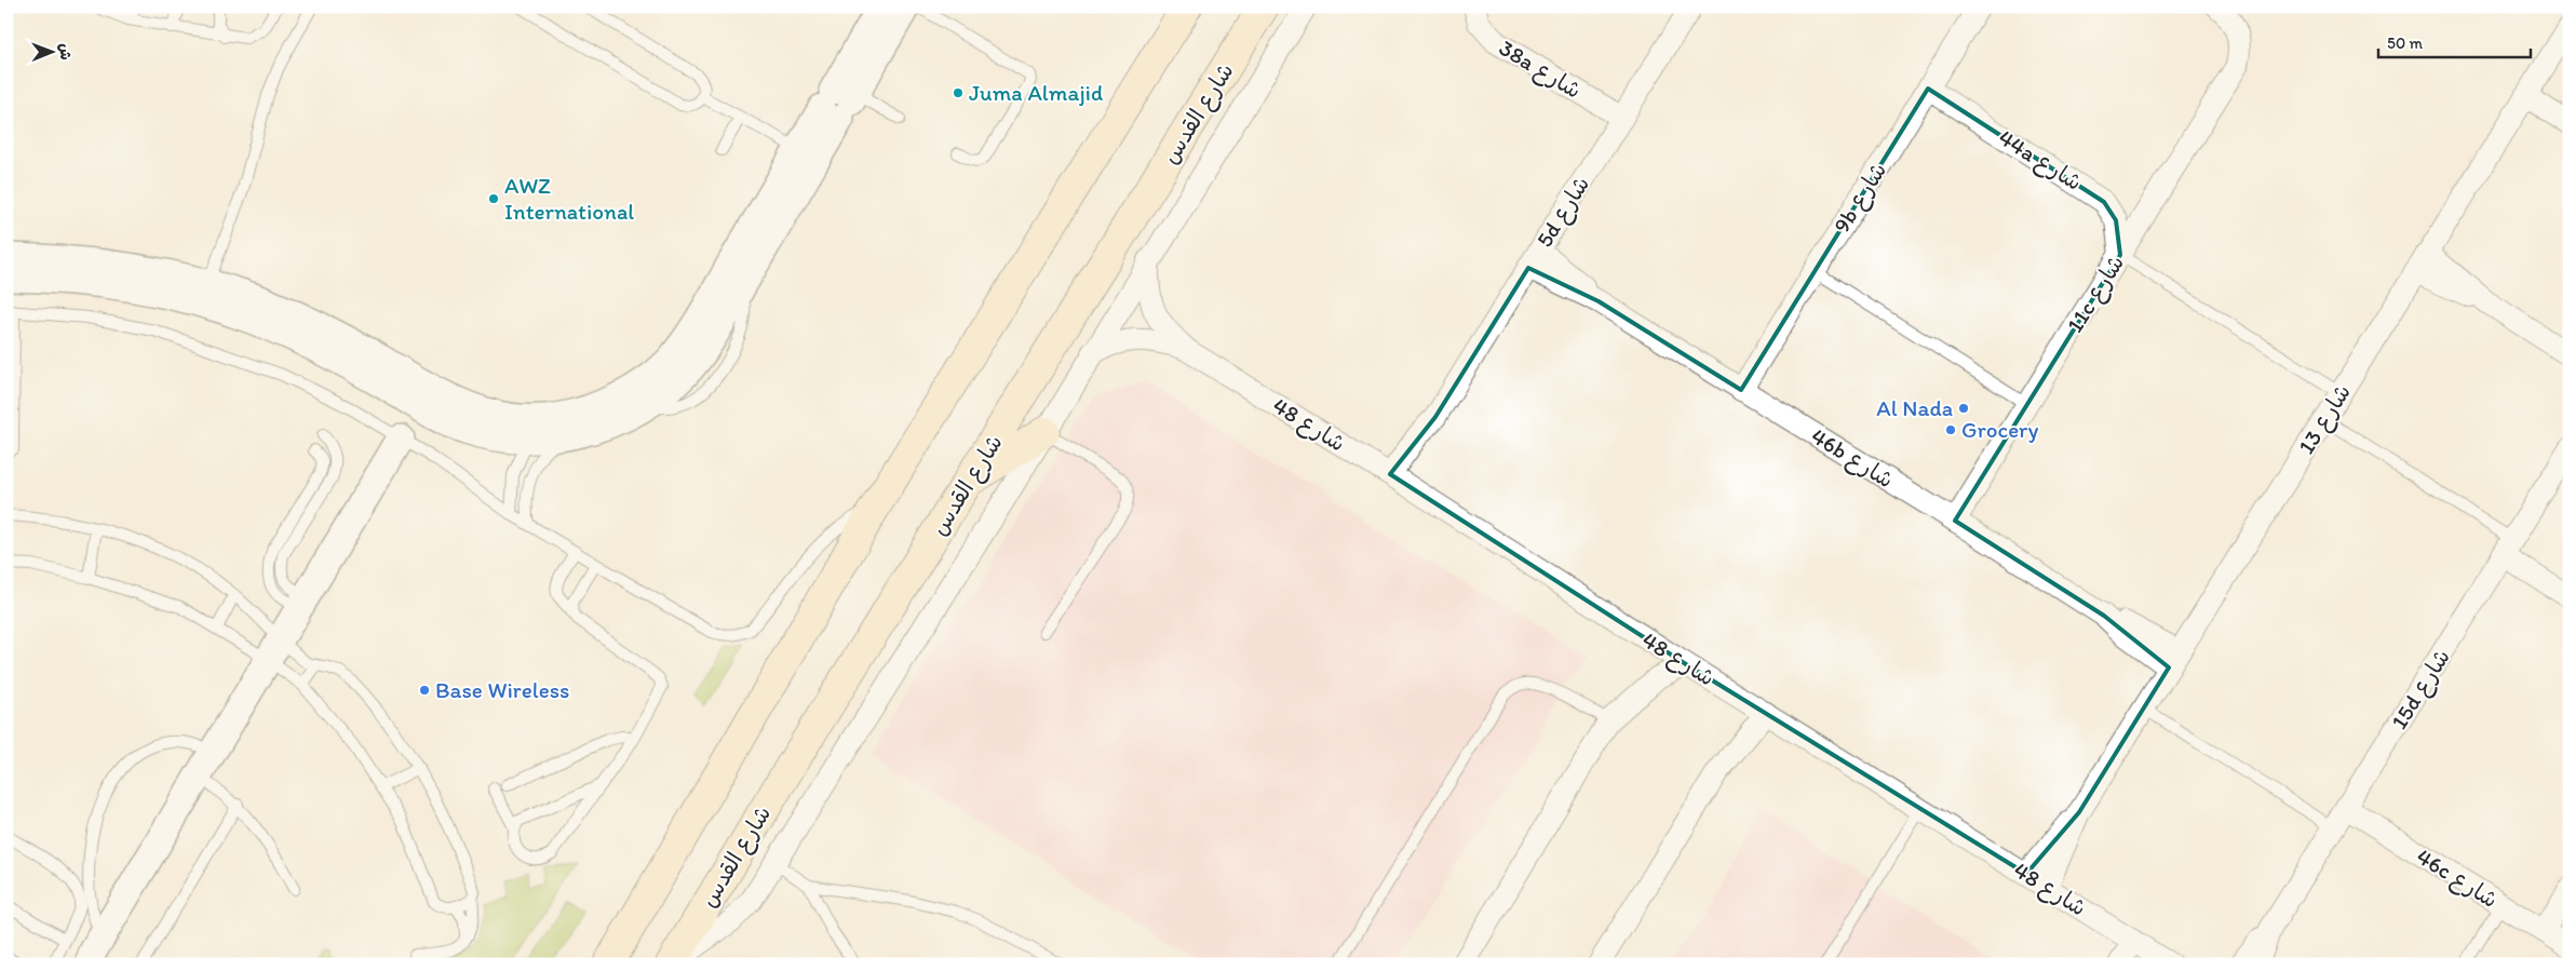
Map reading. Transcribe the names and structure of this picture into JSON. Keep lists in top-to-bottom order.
{
  "streets": {
    "main road": ["شارع القدس"],
    "street": [
      "38a شارع",
      "44a شارع",
      "9b شارع",
      "5d شارع",
      "11c شارع",
      "شارع 13",
      "شارع 48",
      "46b شارع",
      "15d شارع",
      "46c شارع"
    ]
  },
  "crossings": [
    ["38a شارع", "5d شارع"],
    ["44a شارع", "9b شارع"],
    ["44a شارع", "11c شارع"],
    ["9b شارع", "46b شارع"],
    ["5d شارع", "شارع 48"],
    ["5d شارع", "46b شارع"],
    ["11c شارع", "46b شارع"],
    ["شارع 13", "شارع 48"],
    ["شارع 13", "46b شارع"],
    ["15d شارع", "46c شارع"]
  ],
  "places": [
    "Juma Almajid",
    "AWZ International",
    "Al Nada",
    "Grocery",
    "Base Wireless"
  ],
  "scale_bar": "50 m",
  "north": "right"
}
